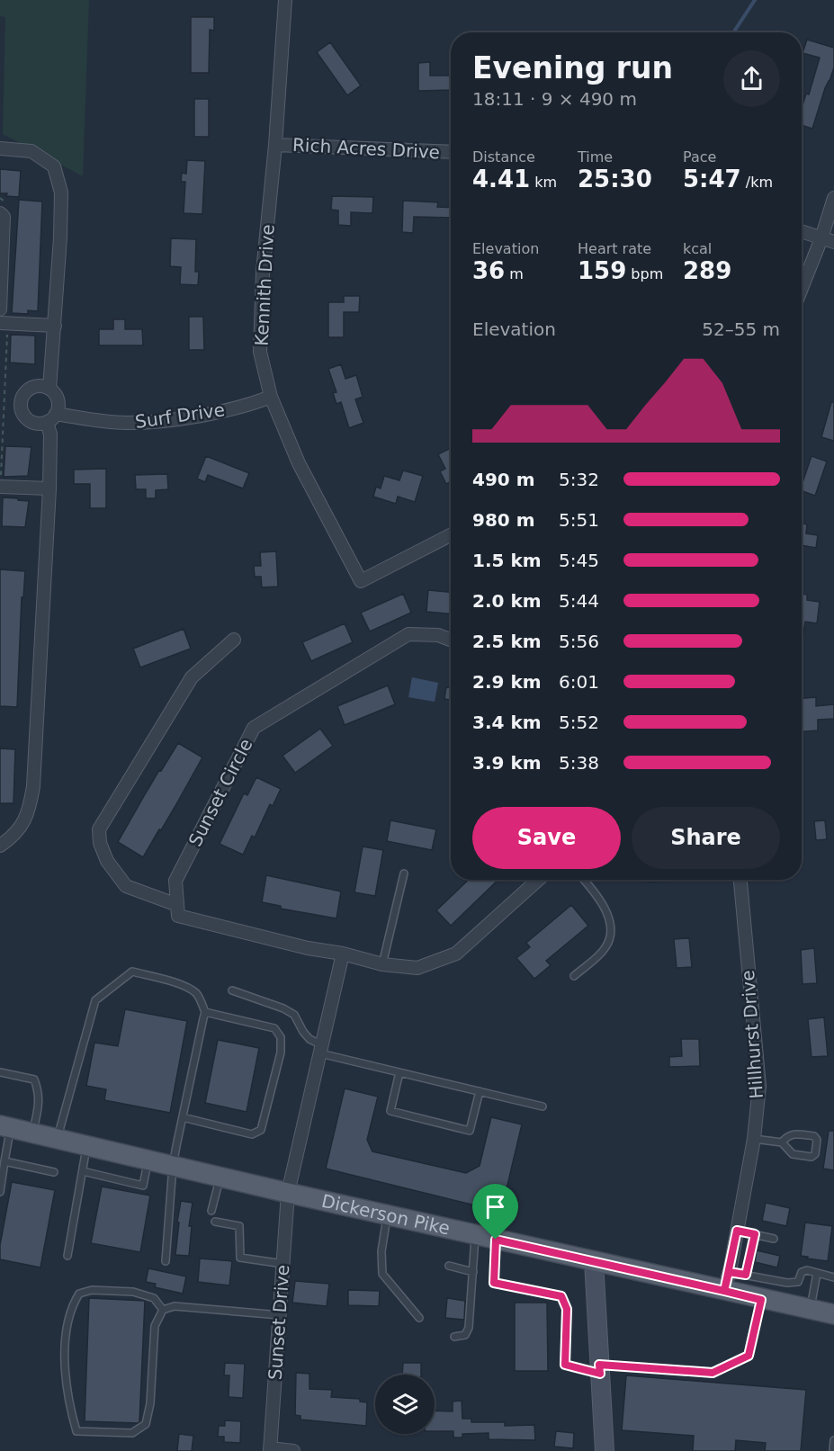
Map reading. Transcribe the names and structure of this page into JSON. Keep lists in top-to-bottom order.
{
  "streets": {
    "main road": ["Dickerson Pike"],
    "street": [
      "Rich Acres Drive",
      "Kennith Drive",
      "Surf Drive",
      "Sunset Circle",
      "Hillhurst Drive",
      "Sunset Drive"
    ]
  },
  "crossings": [
    ["Rich Acres Drive", "Kennith Drive"],
    ["Kennith Drive", "Surf Drive"],
    ["Hillhurst Drive", "Dickerson Pike"],
    ["Dickerson Pike", "Sunset Drive"]
  ],
  "page": {
    "heading": ["Evening run", "18:11 · 9 × 490 m"],
    "stats": [
      ["Distance", "4.41 km"],
      ["Time", "25:30"],
      ["Pace", "5:47 /km"],
      ["Elevation", "36 m"],
      ["Heart rate", "159 bpm"],
      ["kcal", "289"]
    ],
    "chart": ["Elevation", "52–55 m"],
    "list": [
      {
        "name": "490 m",
        "note": "5:32"
      },
      {
        "name": "980 m",
        "note": "5:51"
      },
      {
        "name": "1.5 km",
        "note": "5:45"
      },
      {
        "name": "2.0 km",
        "note": "5:44"
      },
      {
        "name": "2.5 km",
        "note": "5:56"
      },
      {
        "name": "2.9 km",
        "note": "6:01"
      },
      {
        "name": "3.4 km",
        "note": "5:52"
      },
      {
        "name": "3.9 km",
        "note": "5:38"
      }
    ],
    "buttons": ["Save", "Share"]
  }
}
